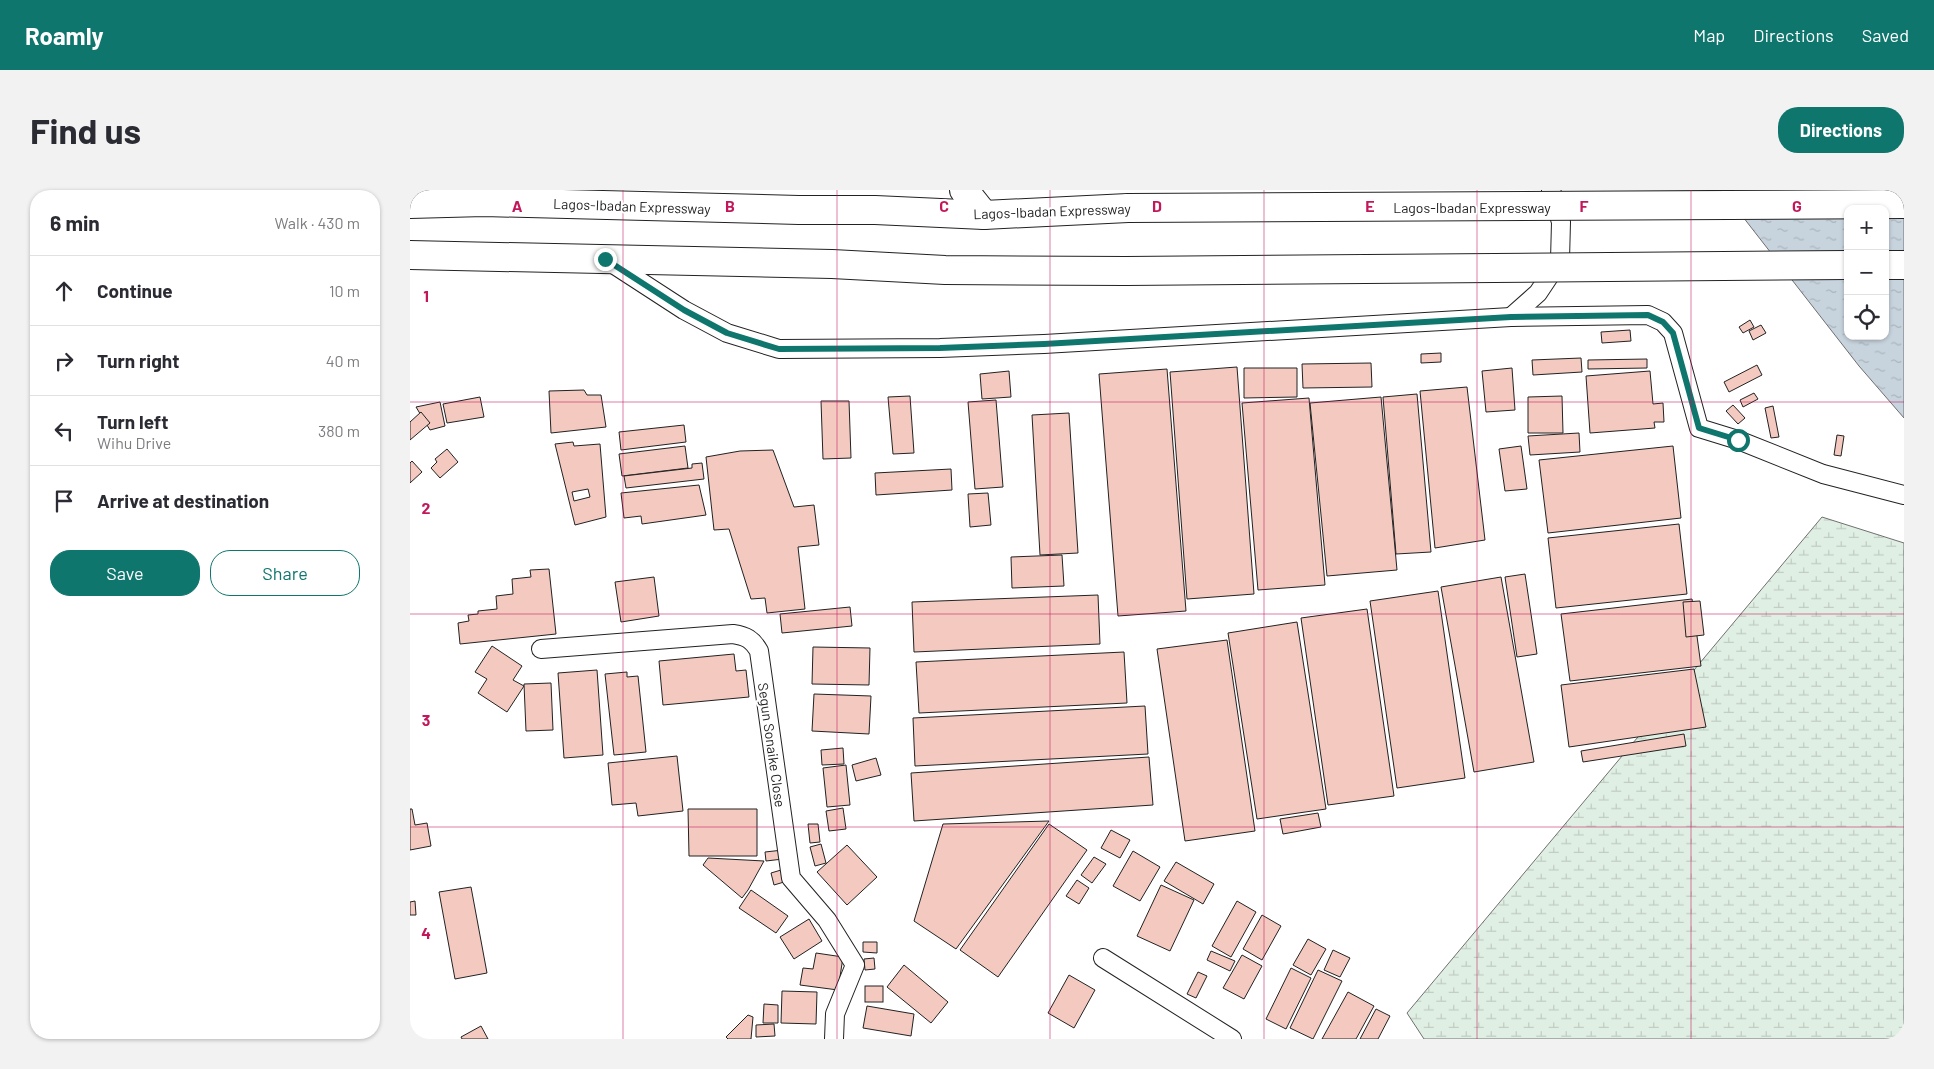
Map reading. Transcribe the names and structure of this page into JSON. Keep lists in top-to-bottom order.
{
  "streets": {
    "highway": ["Lagos-Ibadan Expressway"],
    "street": ["Segun Sonaike Close"]
  },
  "page": {
    "header": "Roamly",
    "nav": ["Map", "Directions", "Saved"],
    "buttons": [
      "Directions",
      ["Save", "Share"]
    ],
    "title": "Find us",
    "heading": ["6 min", "Walk · 430 m"],
    "map_buttons": ["+", "−"],
    "list": [
      ["Continue", "10 m"],
      ["Turn right", "40 m"],
      ["Turn left", "Wihu Drive", "380 m"],
      "Arrive at destination"
    ]
  },
  "grid": {
    "columns": [
      "A",
      "B",
      "C",
      "D",
      "E",
      "F",
      "G"
    ],
    "rows": [
      "1",
      "2",
      "3",
      "4"
    ]
  }
}
